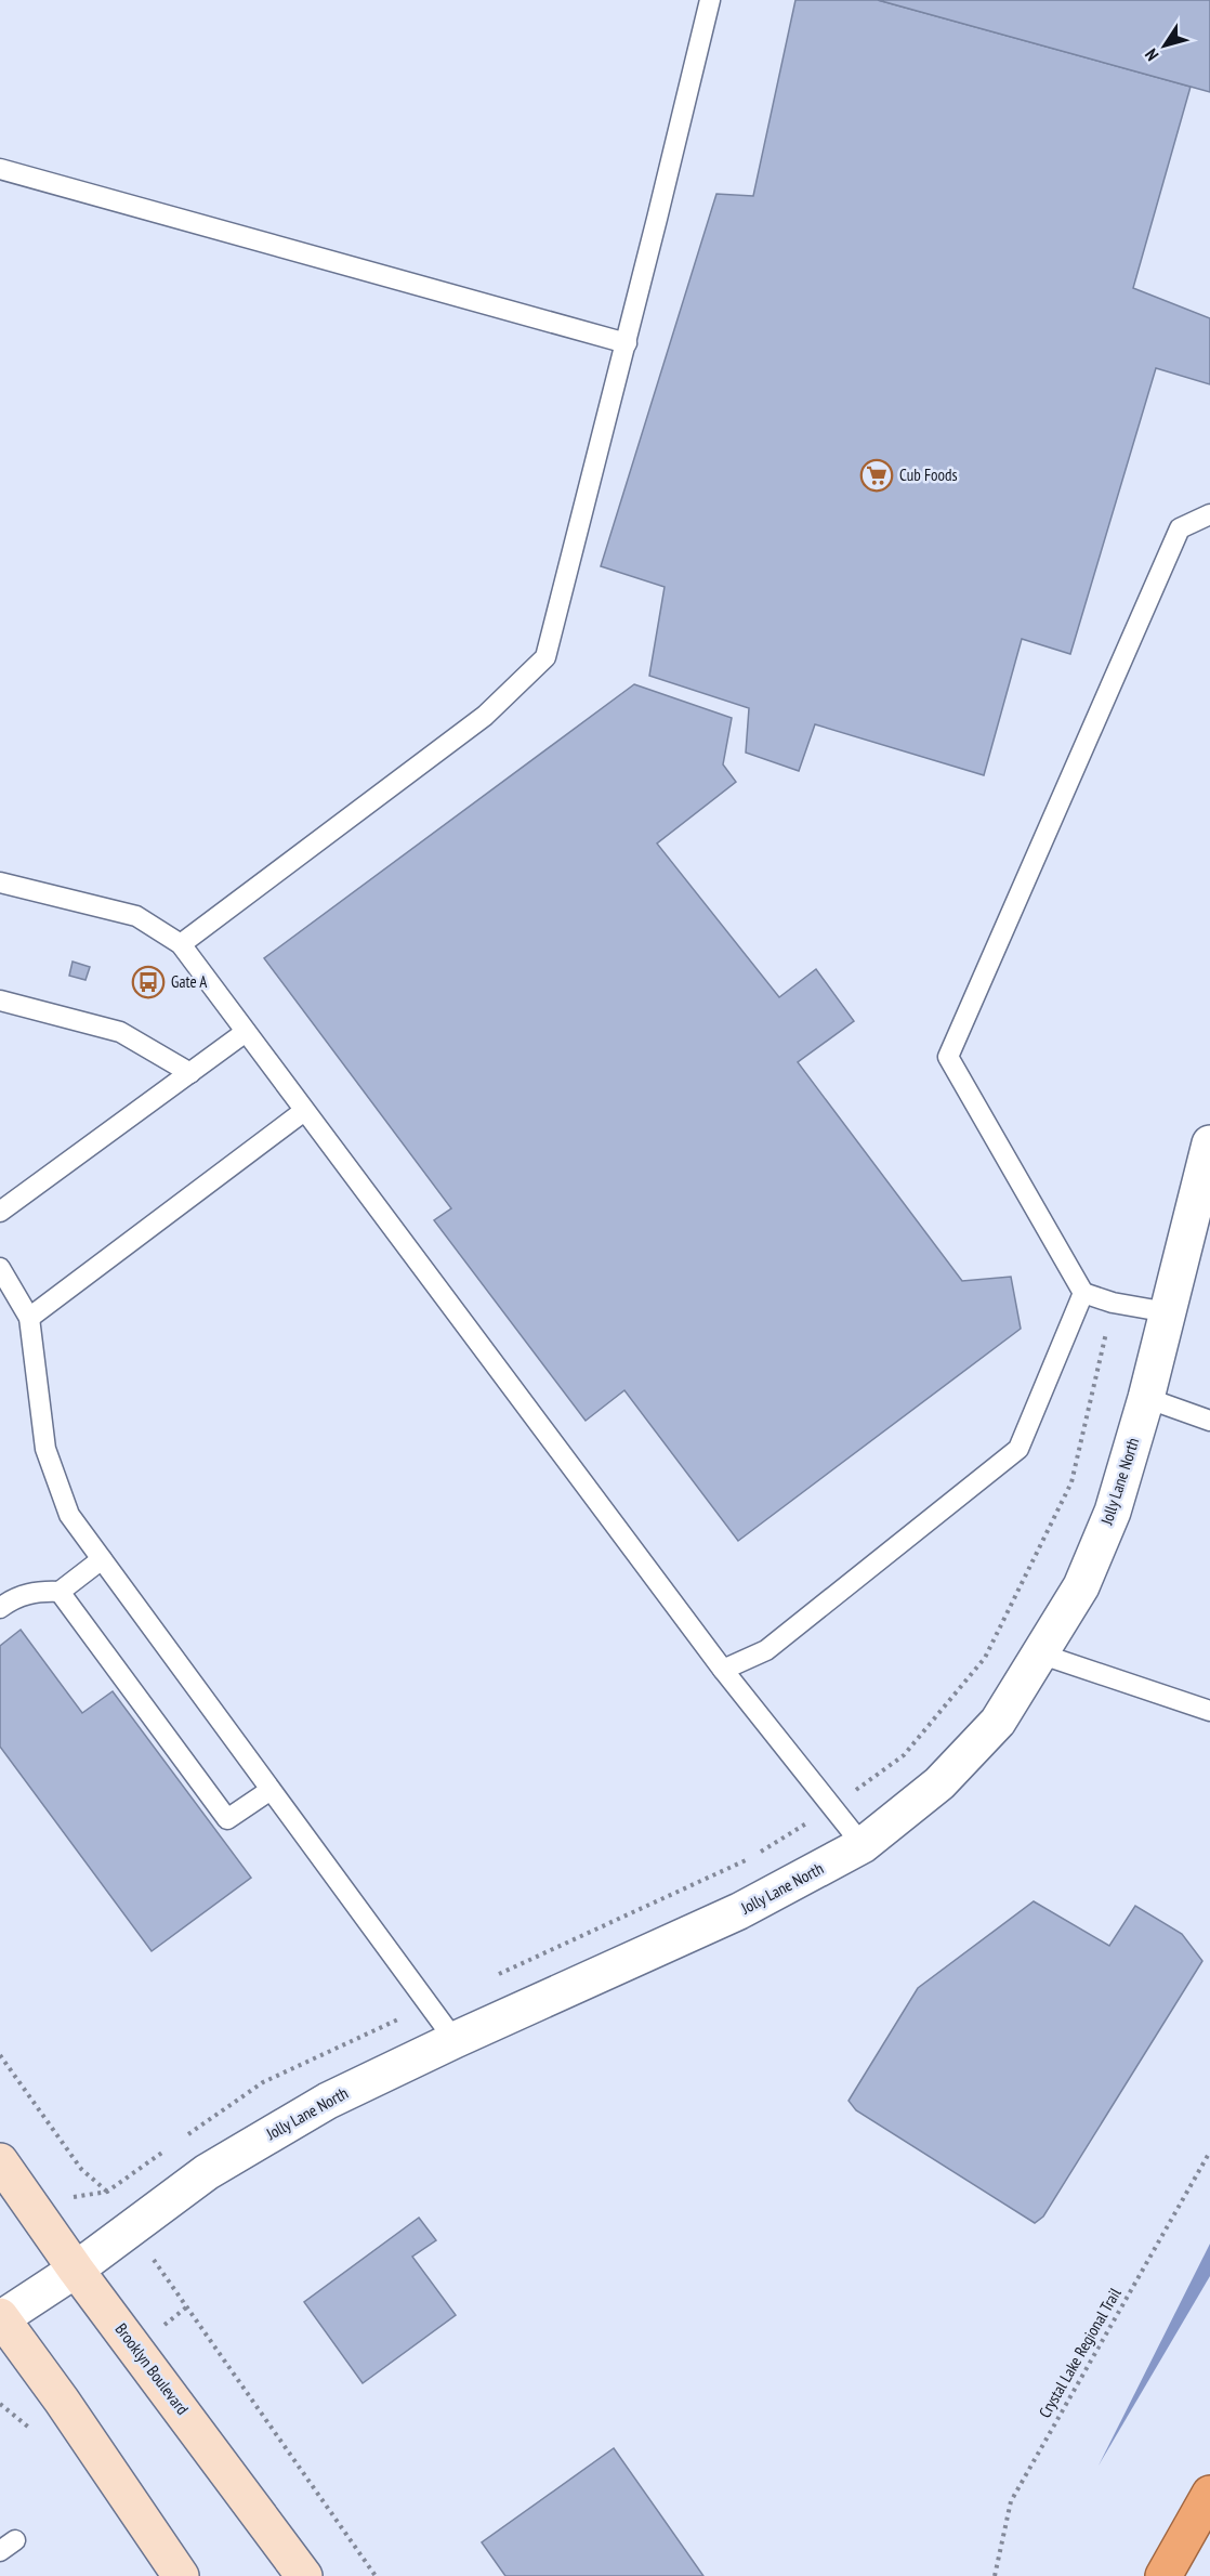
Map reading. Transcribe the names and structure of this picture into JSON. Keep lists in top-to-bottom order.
{
  "streets": {
    "main road": ["Brooklyn Boulevard"],
    "street": ["Jolly Lane North"],
    "path": ["Crystal Lake Regional Trail"]
  },
  "crossings": [
    ["Jolly Lane North", "Brooklyn Boulevard"]
  ],
  "places": {
    "supermarket": ["Cub Foods"],
    "bus stop": ["Gate A"]
  },
  "north": "bottom left"
}
